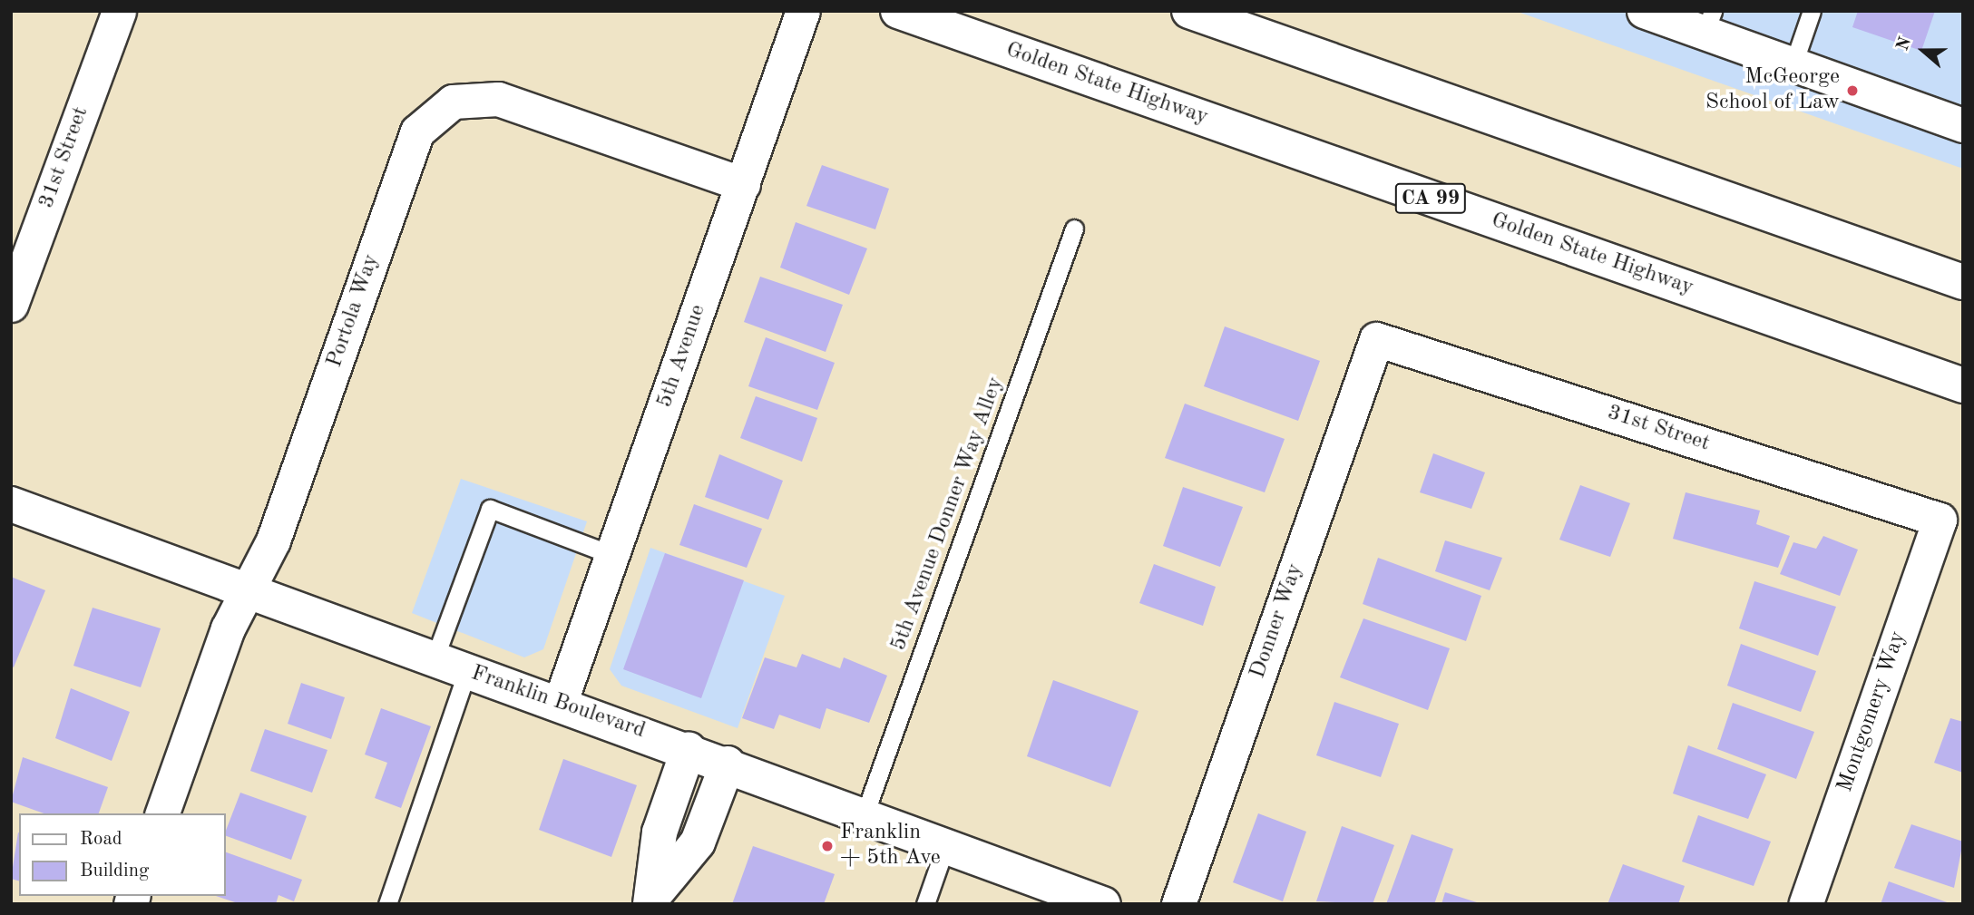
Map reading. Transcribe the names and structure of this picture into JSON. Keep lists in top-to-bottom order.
{
  "streets": {
    "main road": ["Golden State Highway", "CA 99", "Franklin Boulevard"],
    "street": [
      "31st Street",
      "Portola Way",
      "5th Avenue",
      "Donner Way",
      "Montgomery Way"
    ],
    "lane": ["5th Avenue Donner Way Alley"]
  },
  "crossings": [
    ["31st Street", "Donner Way"],
    ["31st Street", "Montgomery Way"],
    ["Portola Way", "5th Avenue"],
    ["Portola Way", "Franklin Boulevard"],
    ["5th Avenue", "Franklin Boulevard"],
    ["5th Avenue Donner Way Alley", "Franklin Boulevard"]
  ],
  "places": ["McGeorge School of Law", "Franklin + 5th Ave"],
  "legend": ["Road", "Building"],
  "north": "left"
}
